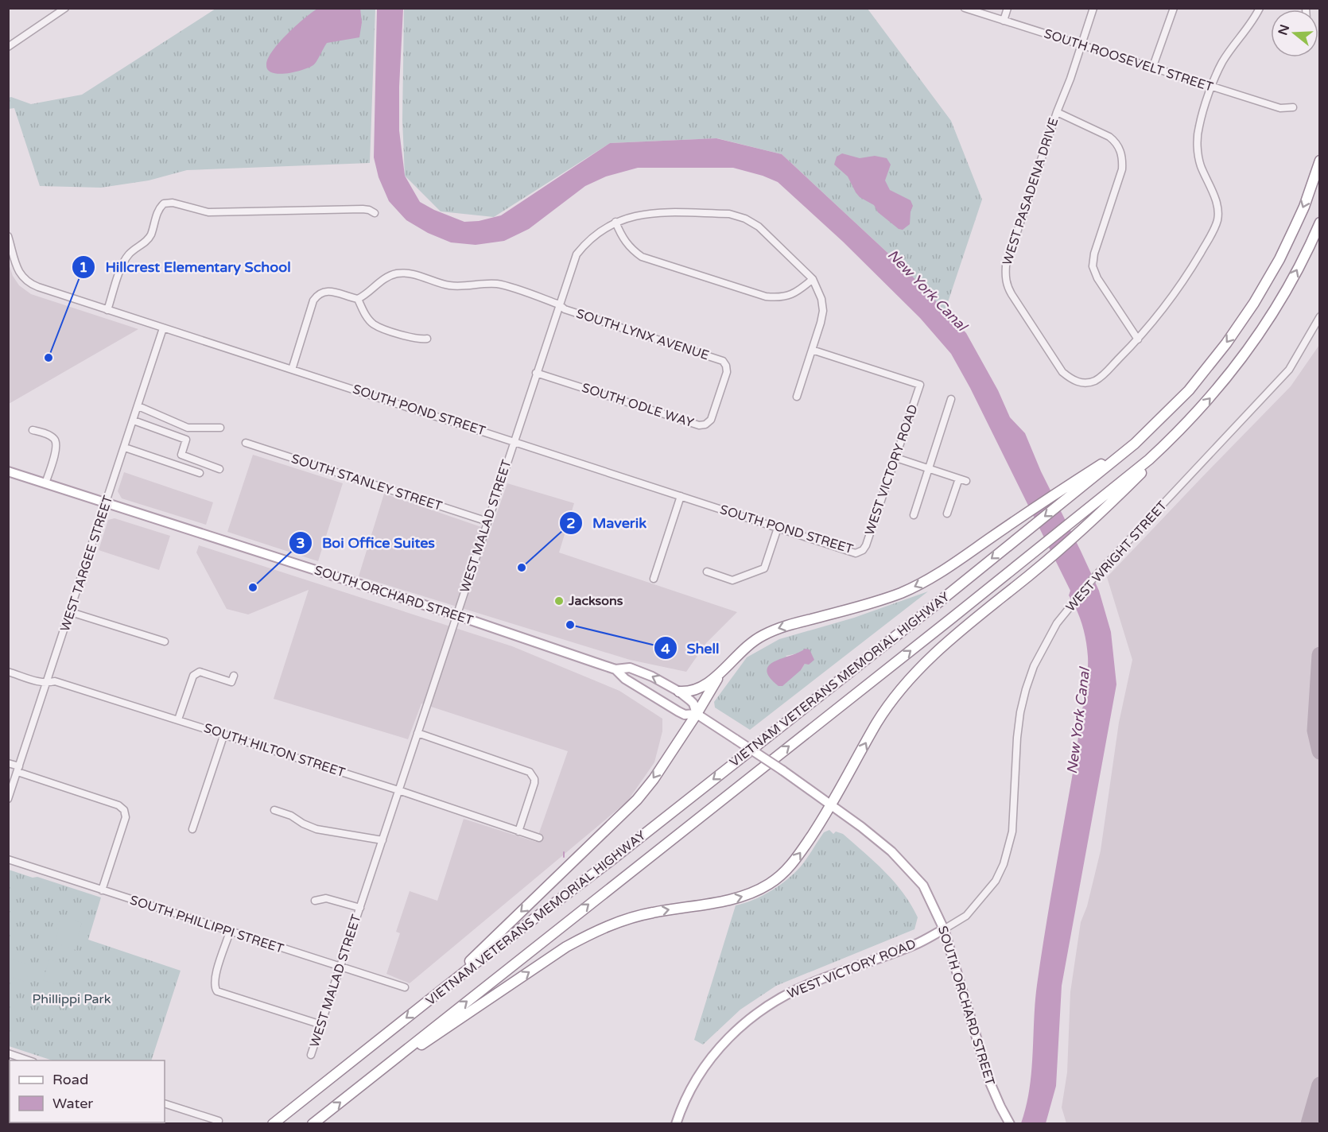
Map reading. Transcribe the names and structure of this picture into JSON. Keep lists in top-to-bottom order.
{
  "streets": {
    "highway": ["VIETNAM VETERANS MEMORIAL HIGHWAY"],
    "main road": ["WEST VICTORY ROAD", "SOUTH ORCHARD STREET"],
    "street": [
      "SOUTH ROOSEVELT STREET",
      "WEST PASADENA DRIVE",
      "SOUTH LYNX AVENUE",
      "SOUTH ODLE WAY",
      "SOUTH POND STREET",
      "SOUTH STANLEY STREET",
      "WEST MALAD STREET",
      "WEST WRIGHT STREET",
      "WEST TARGEE STREET",
      "SOUTH HILTON STREET",
      "SOUTH PHILLIPPI STREET"
    ]
  },
  "crossings": [
    ["SOUTH ROOSEVELT STREET", "WEST PASADENA DRIVE"],
    ["SOUTH LYNX AVENUE", "SOUTH ODLE WAY"],
    ["SOUTH LYNX AVENUE", "WEST MALAD STREET"],
    ["SOUTH ODLE WAY", "WEST MALAD STREET"],
    ["SOUTH POND STREET", "WEST VICTORY ROAD"],
    ["SOUTH POND STREET", "WEST MALAD STREET"],
    ["SOUTH POND STREET", "WEST TARGEE STREET"],
    ["WEST VICTORY ROAD", "WEST WRIGHT STREET"],
    ["WEST VICTORY ROAD", "SOUTH ORCHARD STREET"],
    ["SOUTH STANLEY STREET", "WEST MALAD STREET"],
    ["WEST MALAD STREET", "SOUTH ORCHARD STREET"],
    ["WEST MALAD STREET", "SOUTH HILTON STREET"],
    ["WEST MALAD STREET", "SOUTH PHILLIPPI STREET"],
    ["WEST WRIGHT STREET", "SOUTH ORCHARD STREET"],
    ["WEST TARGEE STREET", "SOUTH ORCHARD STREET"],
    ["WEST TARGEE STREET", "SOUTH HILTON STREET"]
  ],
  "water": ["New York Canal"],
  "parks": ["Phillippi Park"],
  "places": [
    "Hillcrest Elementary School",
    "Maverik",
    "Boi Office Suites",
    "Jacksons",
    "Shell"
  ],
  "legend": ["Road", "Water"],
  "north": "left"
}
